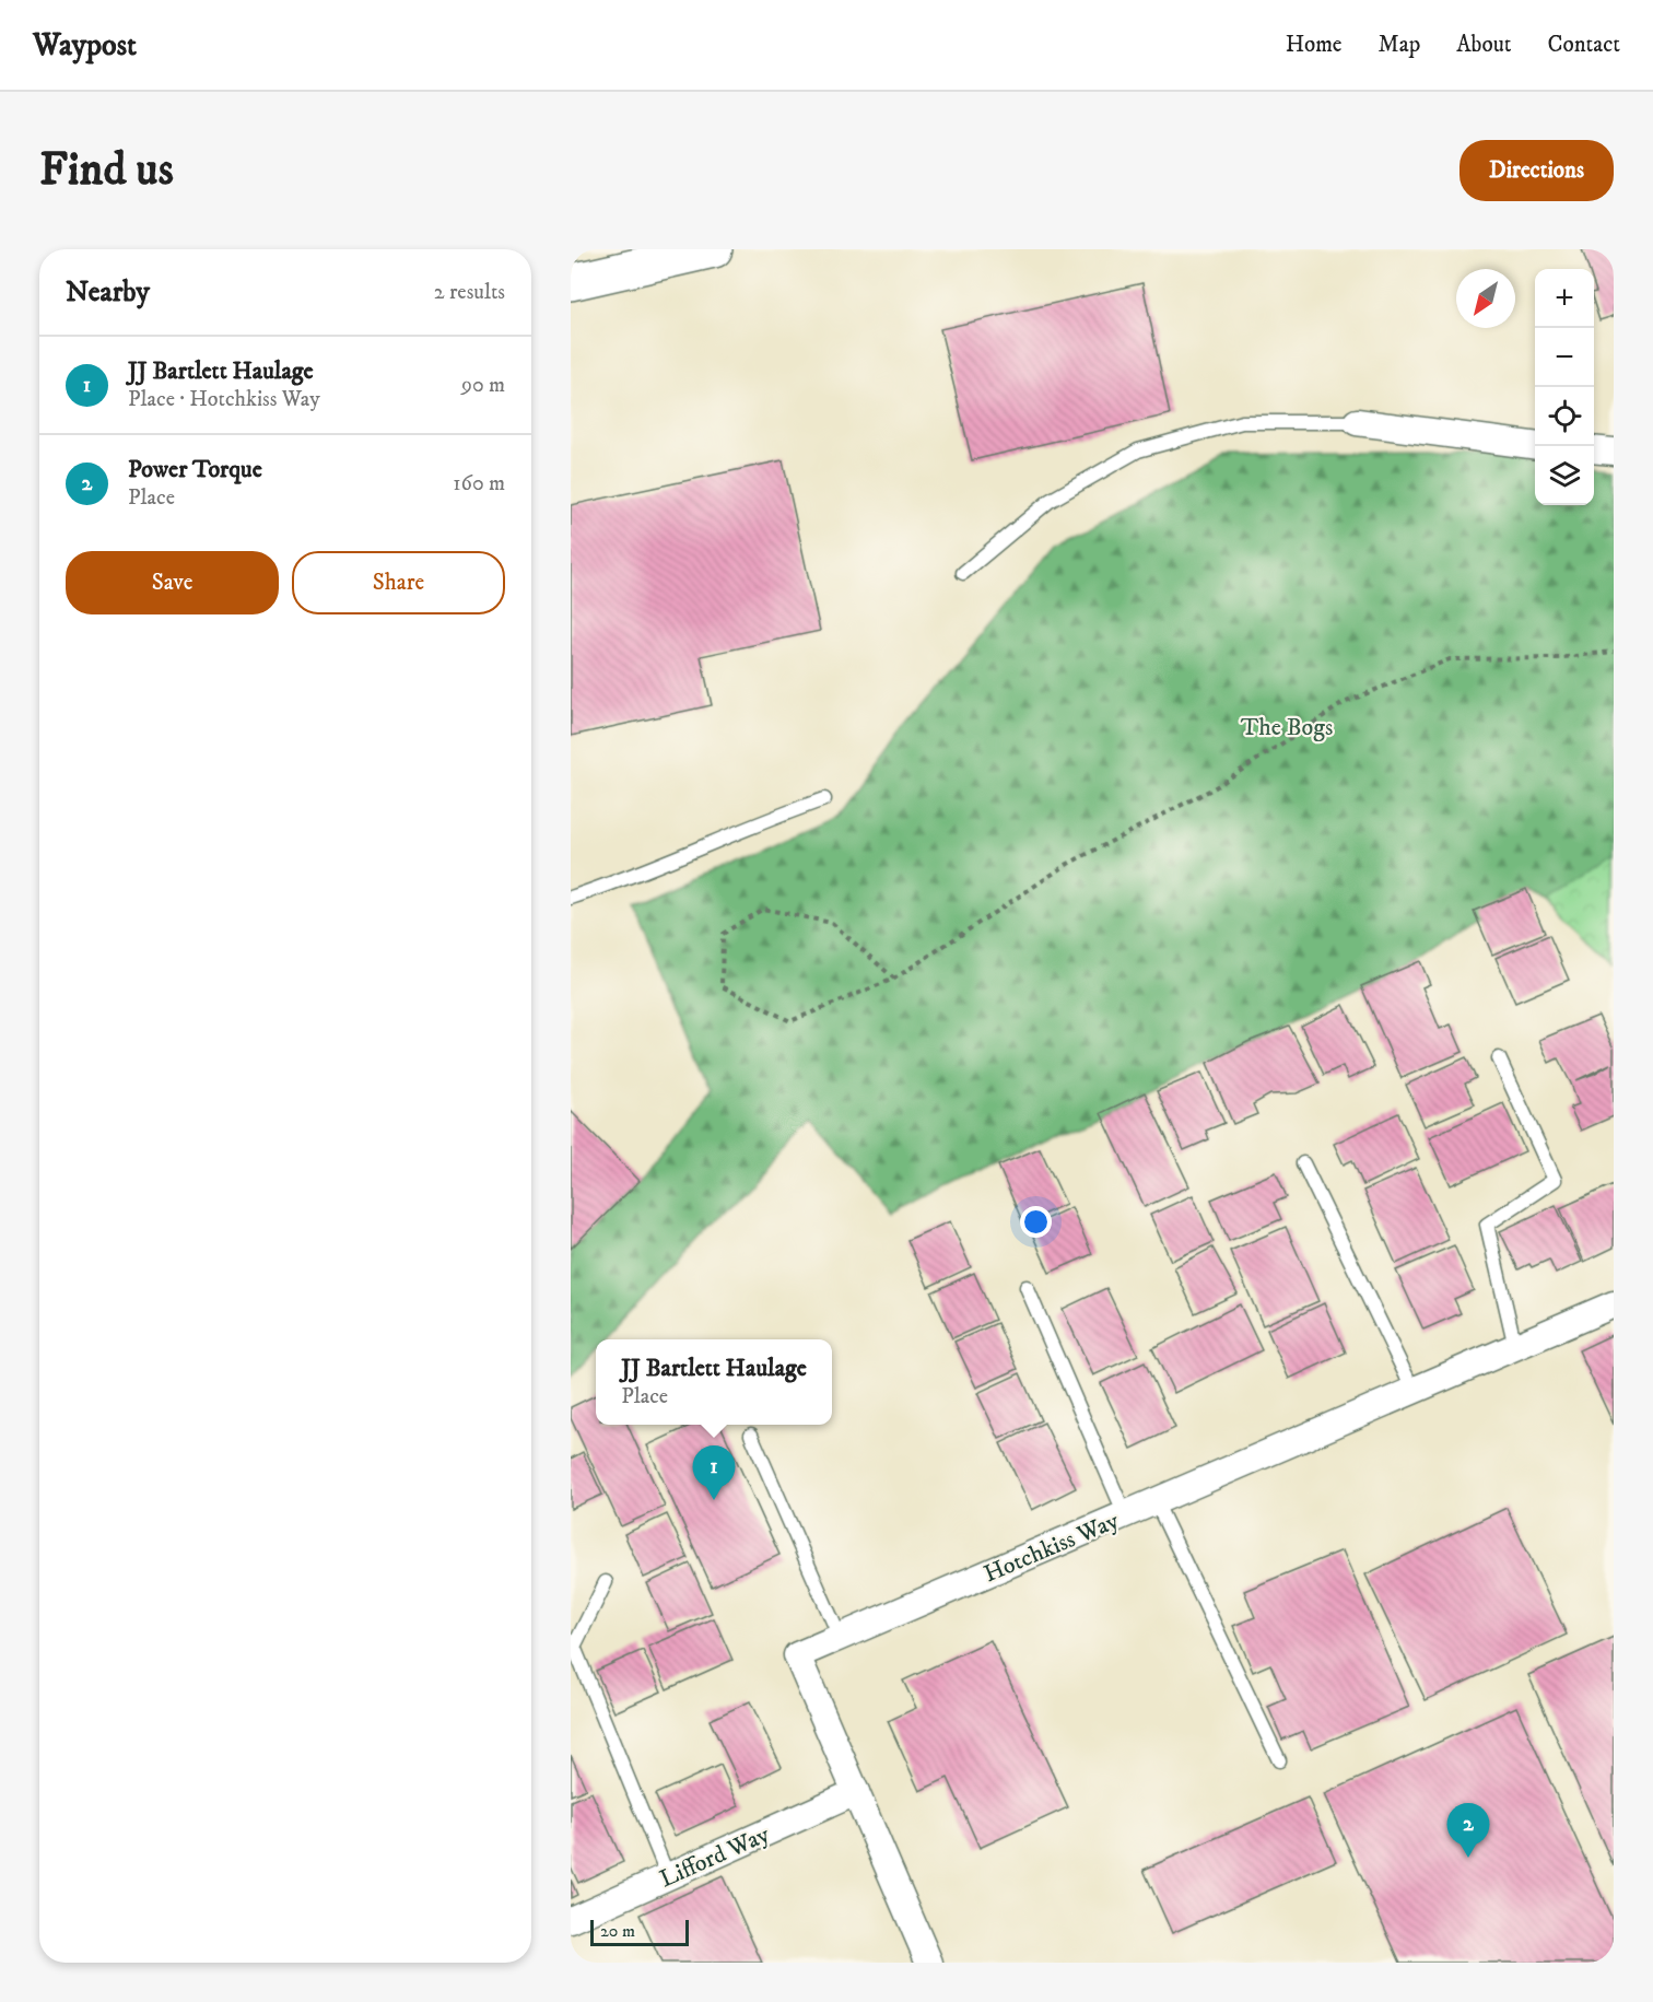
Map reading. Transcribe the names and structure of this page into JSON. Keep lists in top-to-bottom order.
{
  "streets": {
    "street": ["Hotchkiss Way", "Lifford Way"]
  },
  "crossings": [
    ["Hotchkiss Way", "Lifford Way"]
  ],
  "parks": ["The Bogs"],
  "scale_bar": "20 m",
  "north": "bottom left",
  "page": {
    "header": "Waypost",
    "nav": [
      "Home",
      "Map",
      "About",
      "Contact"
    ],
    "buttons": [
      "Directions",
      ["Save", "Share"]
    ],
    "title": "Find us",
    "heading": ["Nearby", "2 results"],
    "map_buttons": ["+", "−"],
    "list": [
      {
        "mark": "1",
        "name": "JJ Bartlett Haulage",
        "note": "Place · Hotchkiss Way",
        "value": "90 m"
      },
      {
        "mark": "2",
        "name": "Power Torque",
        "note": "Place",
        "value": "160 m"
      }
    ],
    "popup": ["JJ Bartlett Haulage", "Place"],
    "pins": ["1", "2"],
    "scale": "20 m"
  }
}
